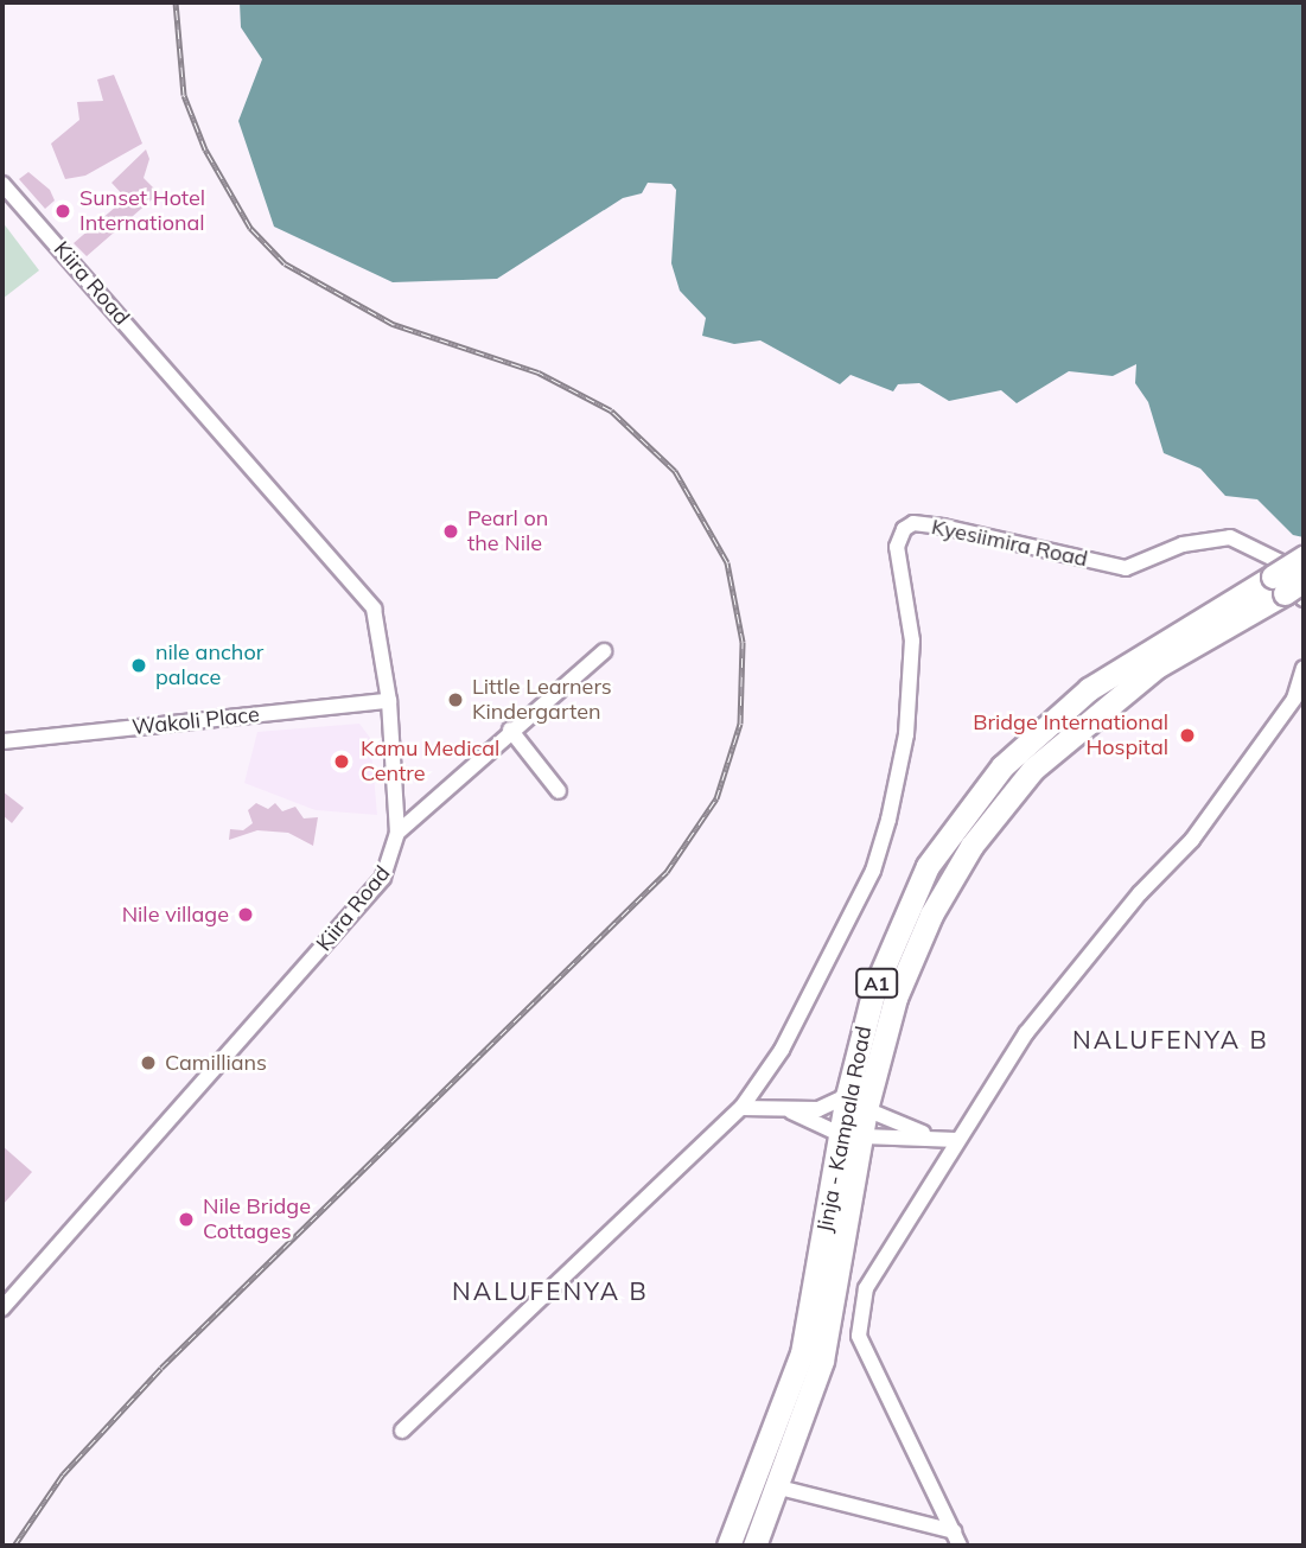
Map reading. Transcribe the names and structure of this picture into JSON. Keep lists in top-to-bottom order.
{
  "streets": {
    "highway": ["A1", "Jinja - Kampala Road"],
    "street": ["Kiira Road", "Kyesiimira Road", "Wakoli Place"]
  },
  "crossings": [
    ["Kiira Road", "Wakoli Place"],
    ["Kyesiimira Road", "Jinja - Kampala Road"]
  ],
  "districts": ["NALUFENYA B", "NALUFENYA B"],
  "places": [
    "Sunset Hotel International",
    "Pearl on the Nile",
    "nile anchor palace",
    "Little Learners Kindergarten",
    "Bridge International Hospital",
    "Kamu Medical Centre",
    "Nile village",
    "Camillians",
    "Nile Bridge Cottages"
  ]
}
